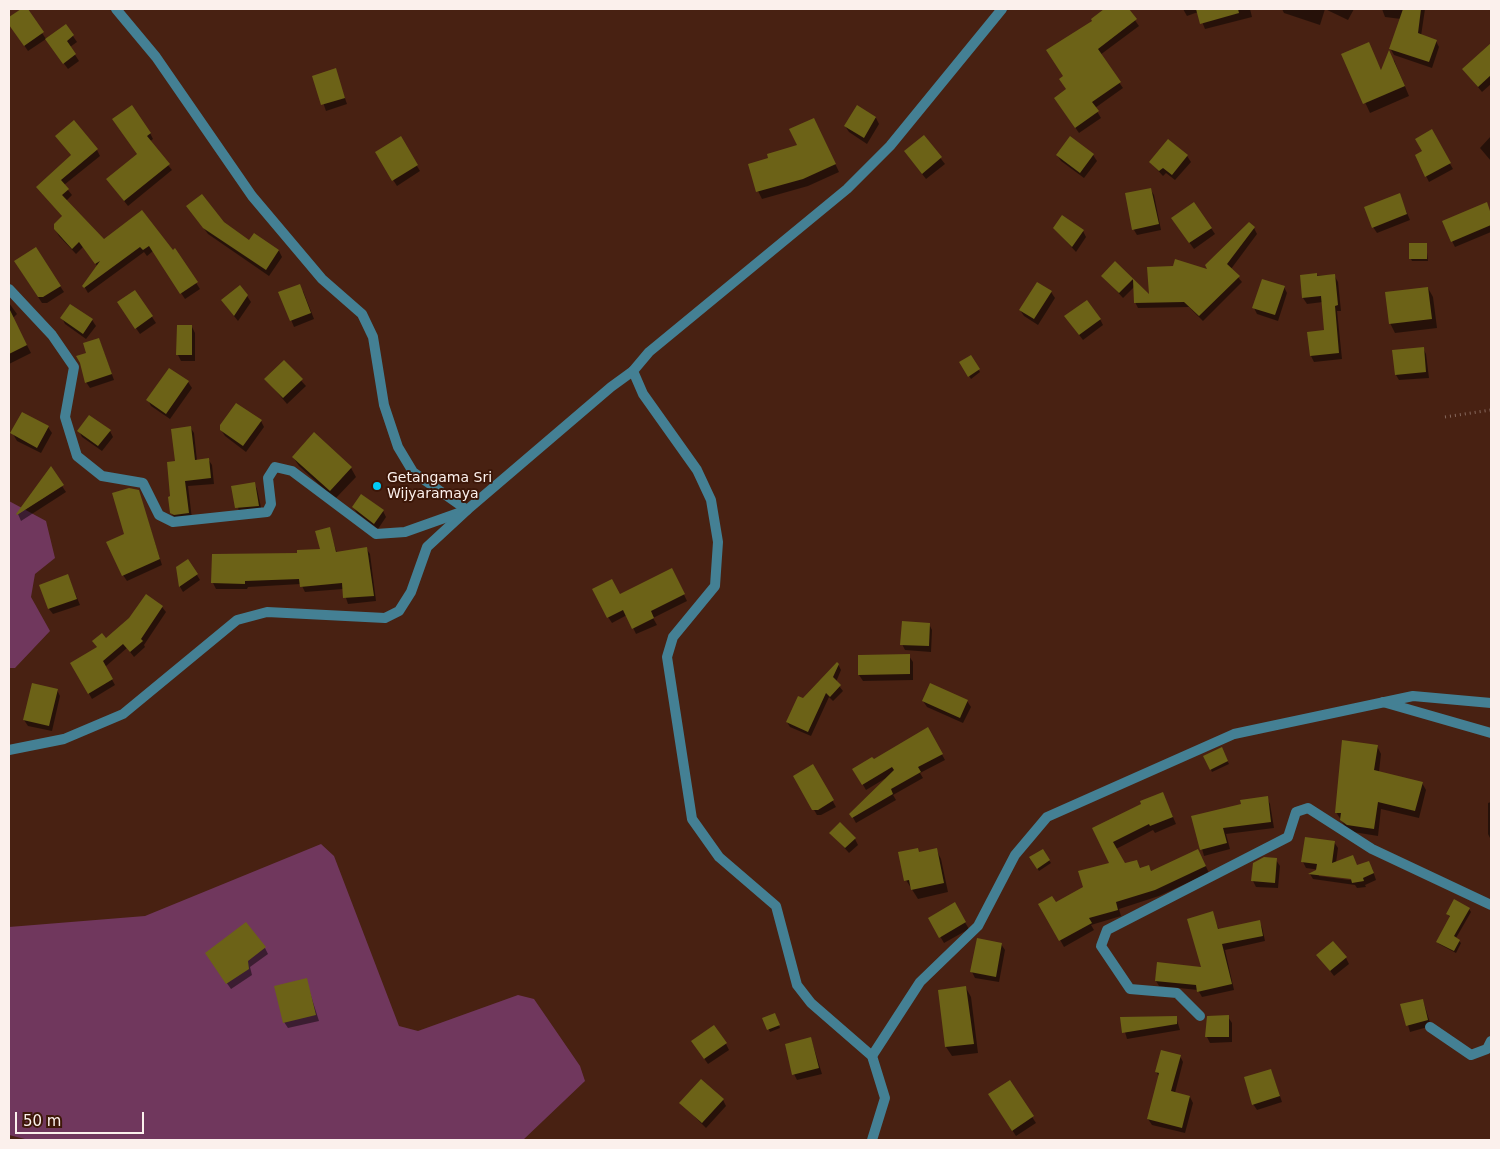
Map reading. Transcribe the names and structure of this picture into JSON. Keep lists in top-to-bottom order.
{
  "places": ["Getangama Sri Wijyaramaya"],
  "scale_bar": "50 m"
}
